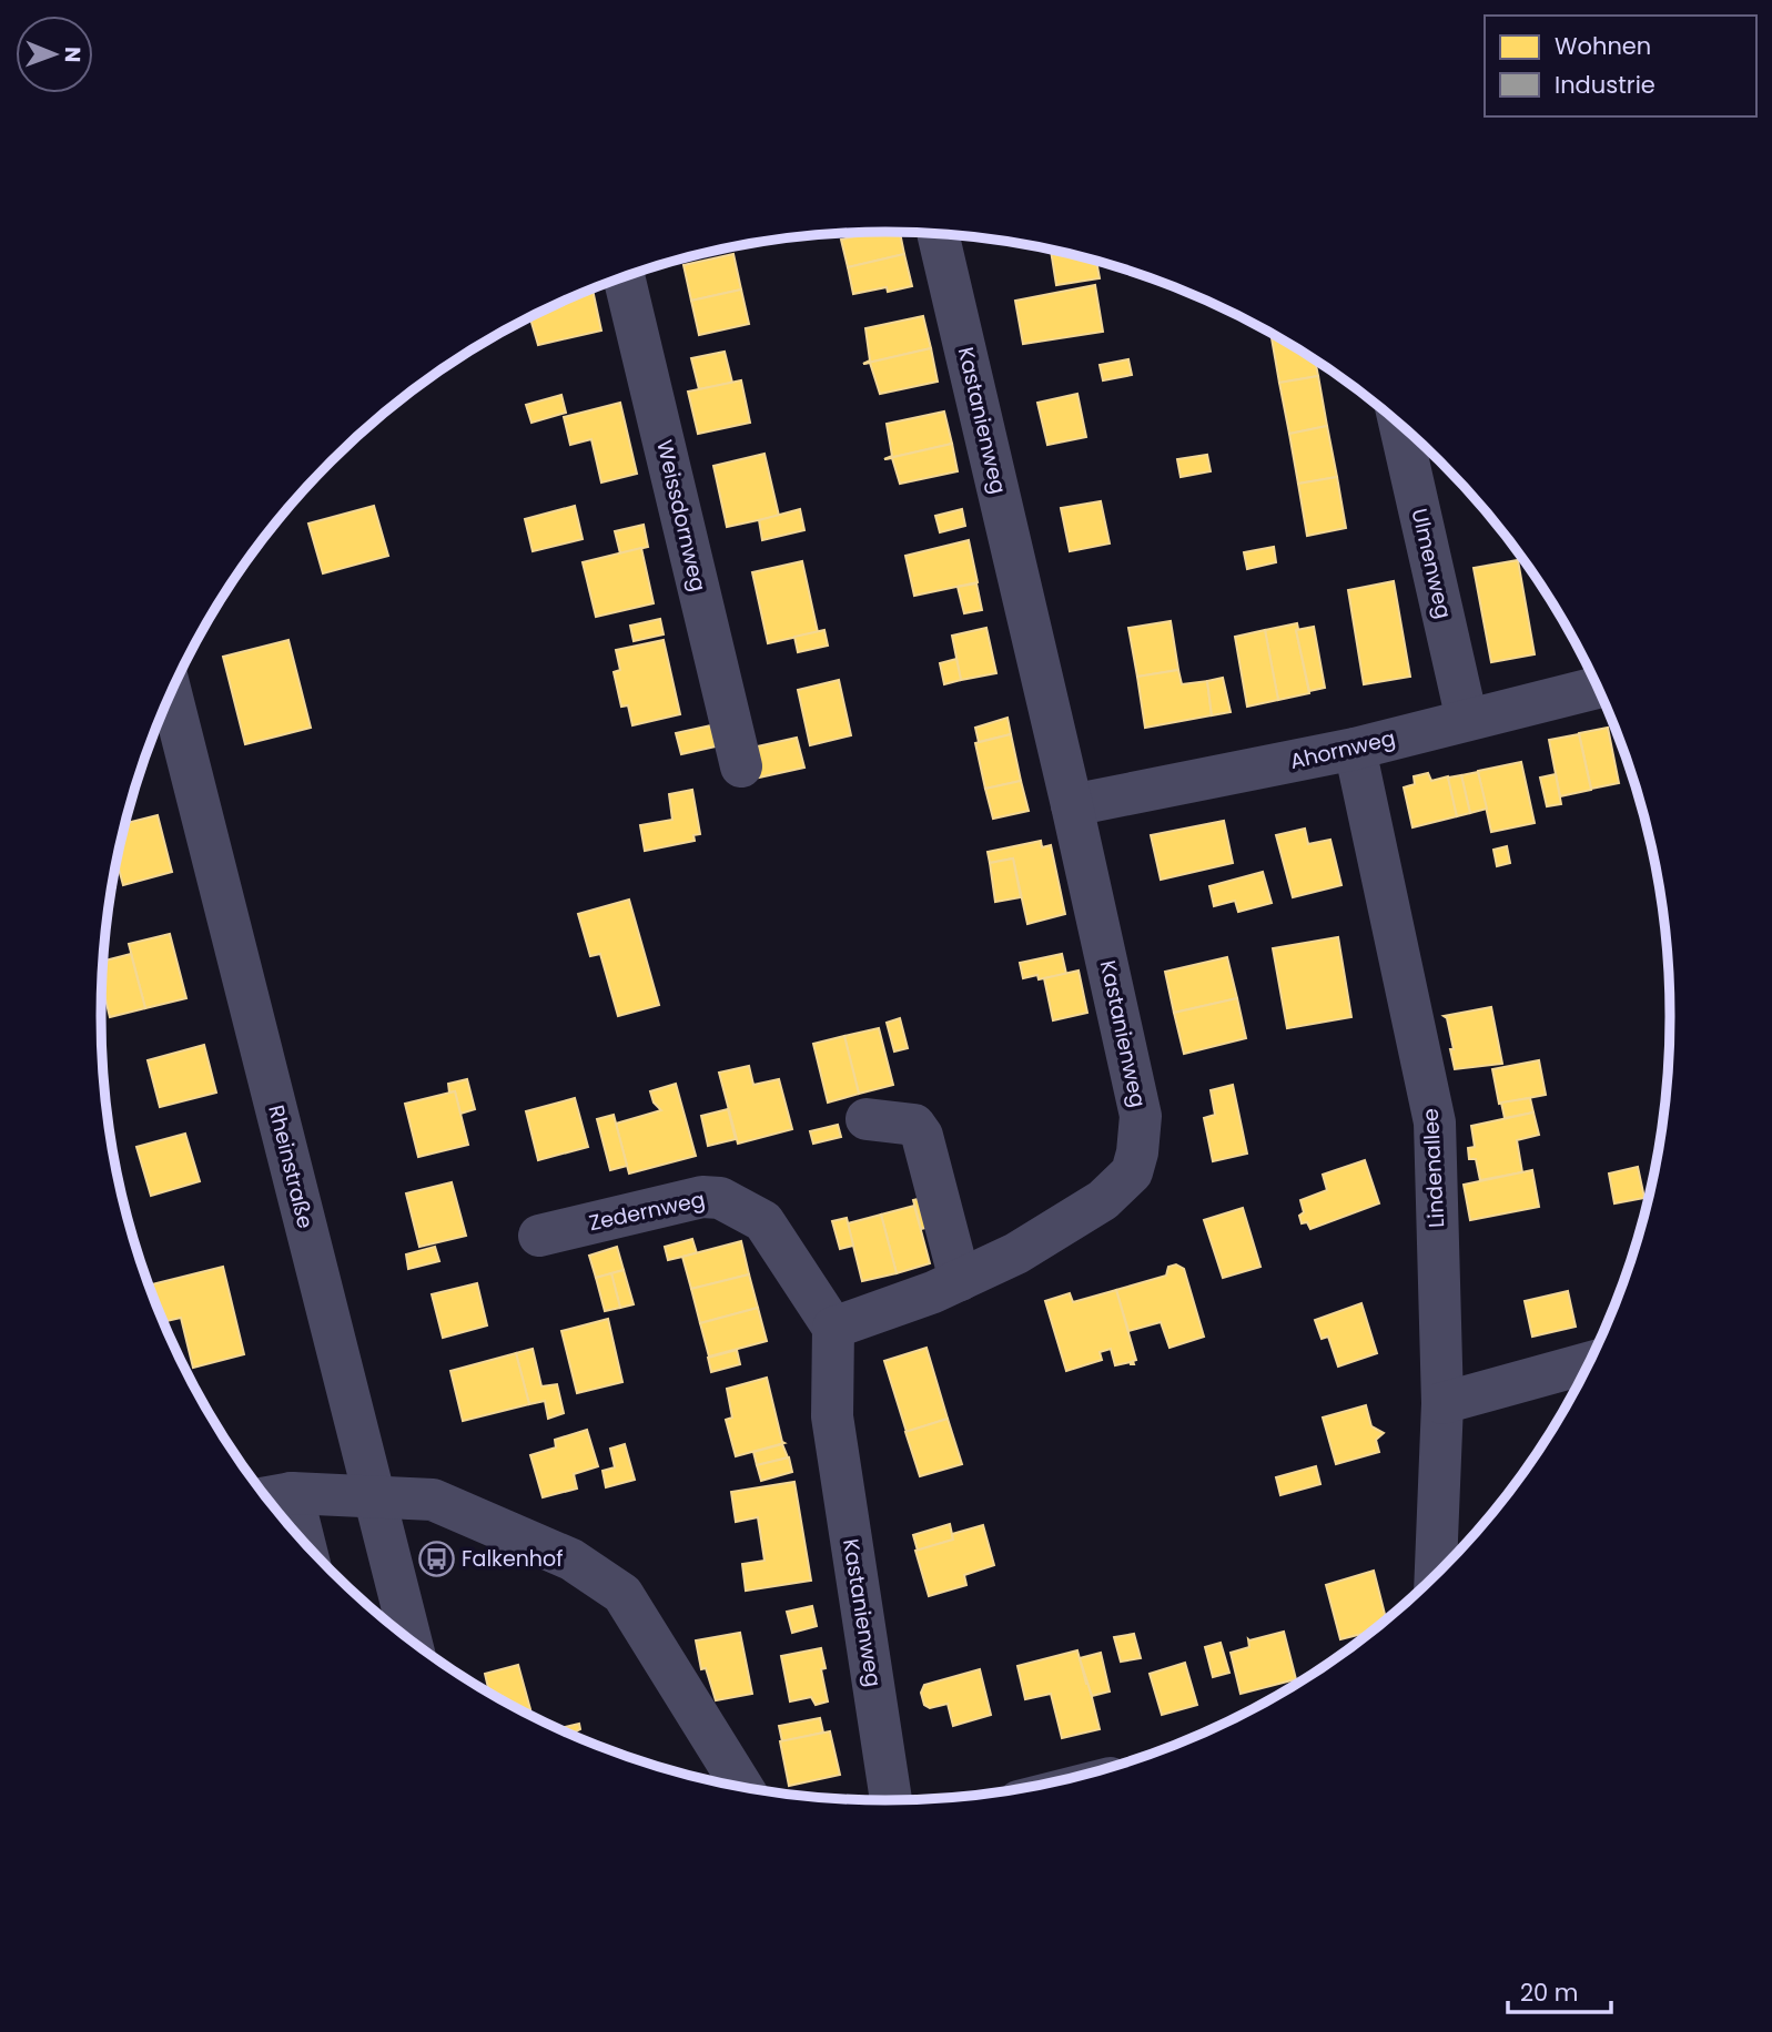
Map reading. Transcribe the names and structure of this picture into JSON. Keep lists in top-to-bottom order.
{
  "streets": {
    "street": [
      "Kastanienweg",
      "Weissdornweg",
      "Ulmenweg",
      "Ahornweg",
      "Rheinstraße",
      "Lindenallee",
      "Zedernweg"
    ]
  },
  "crossings": [
    ["Kastanienweg", "Ahornweg"],
    ["Kastanienweg", "Zedernweg"],
    ["Ulmenweg", "Ahornweg"],
    ["Ahornweg", "Lindenallee"]
  ],
  "places": {
    "bus stop": ["Falkenhof"]
  },
  "legend": ["Wohnen", "Industrie"],
  "scale_bar": "20 m",
  "north": "right"
}
